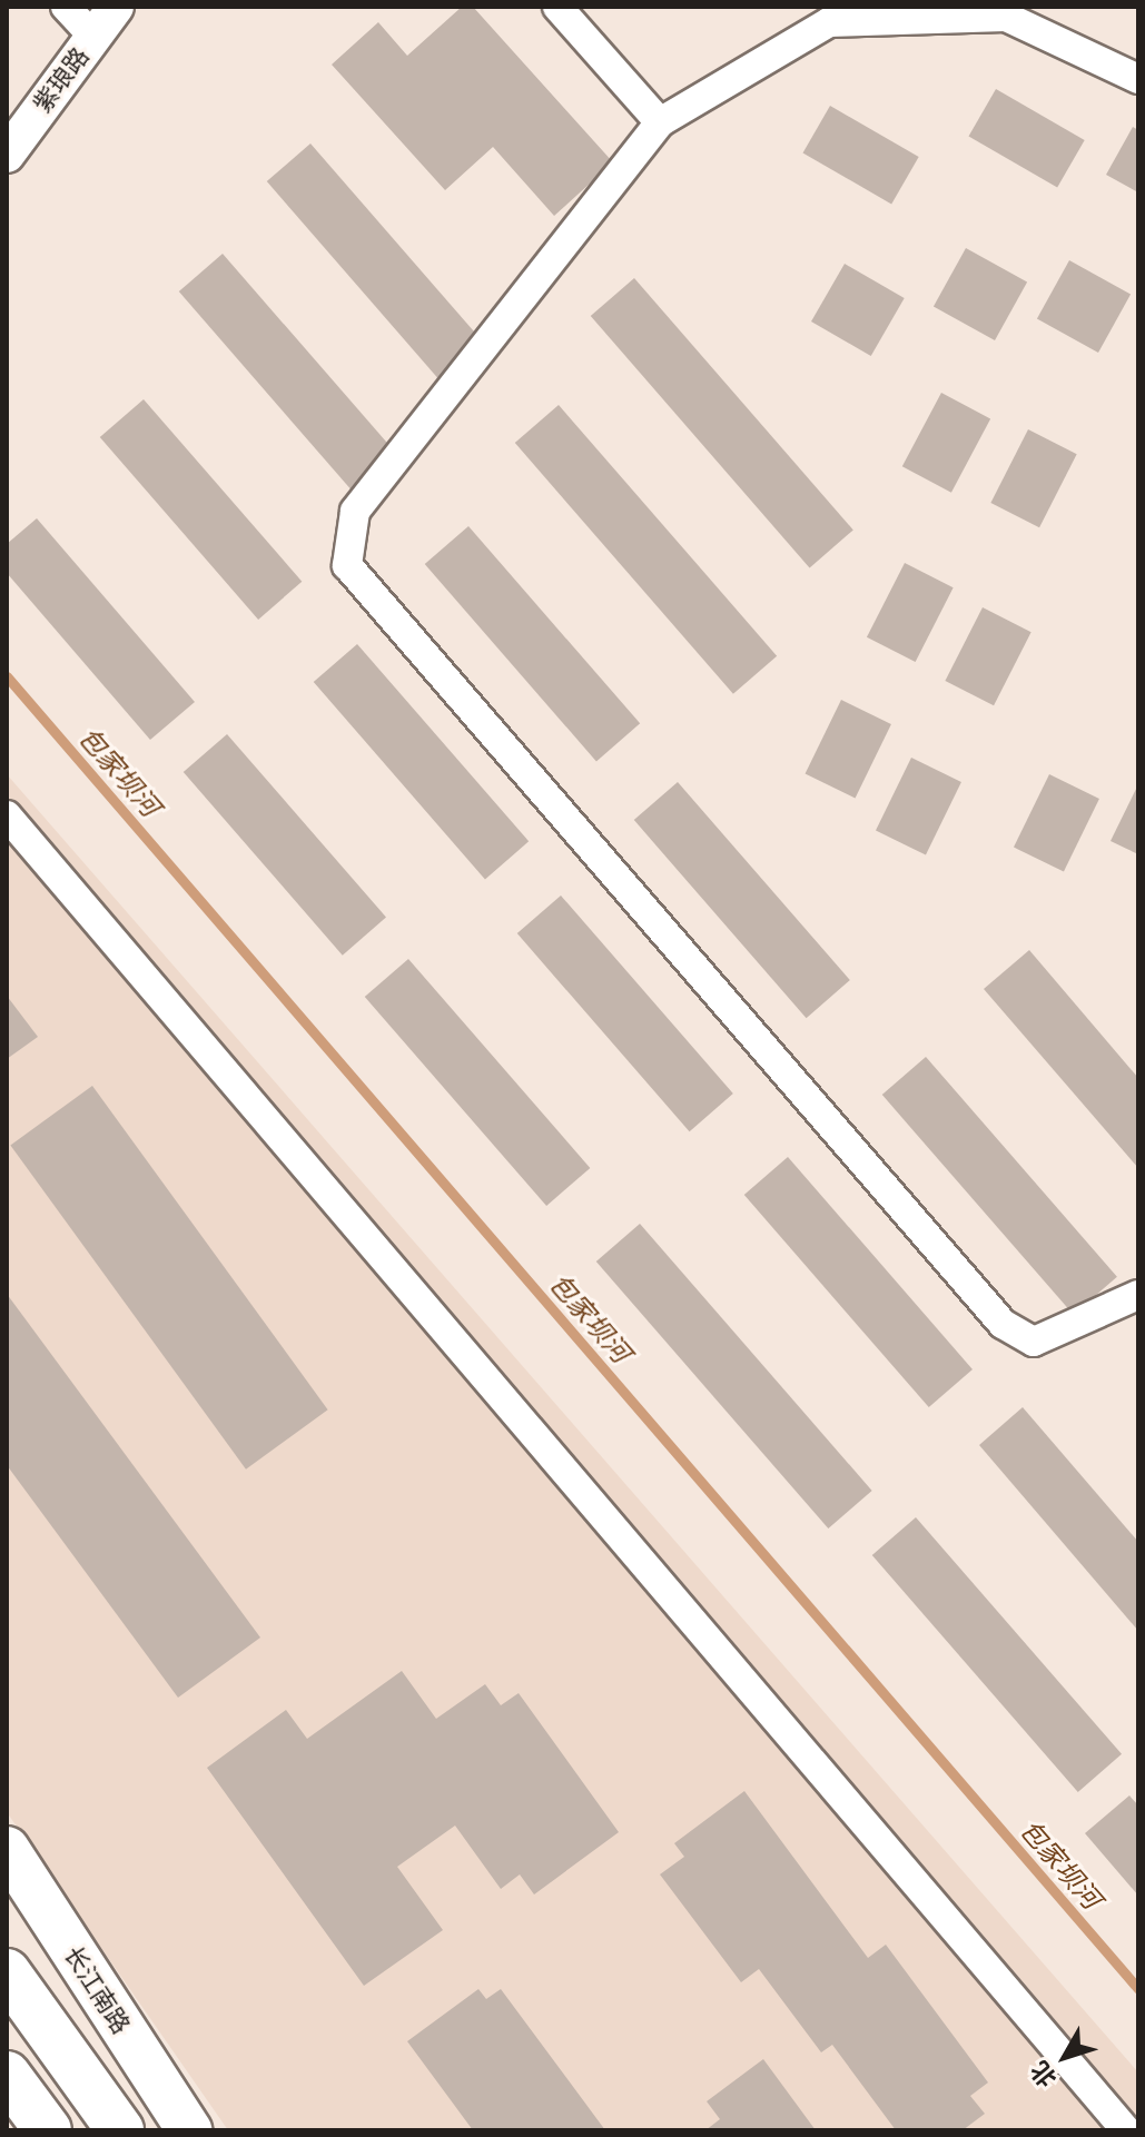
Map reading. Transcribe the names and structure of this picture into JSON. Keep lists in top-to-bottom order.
{
  "streets": {
    "main road": ["长江南路"],
    "street": ["紫琅路"]
  },
  "water": ["包家坝河"],
  "north": "bottom left"
}
